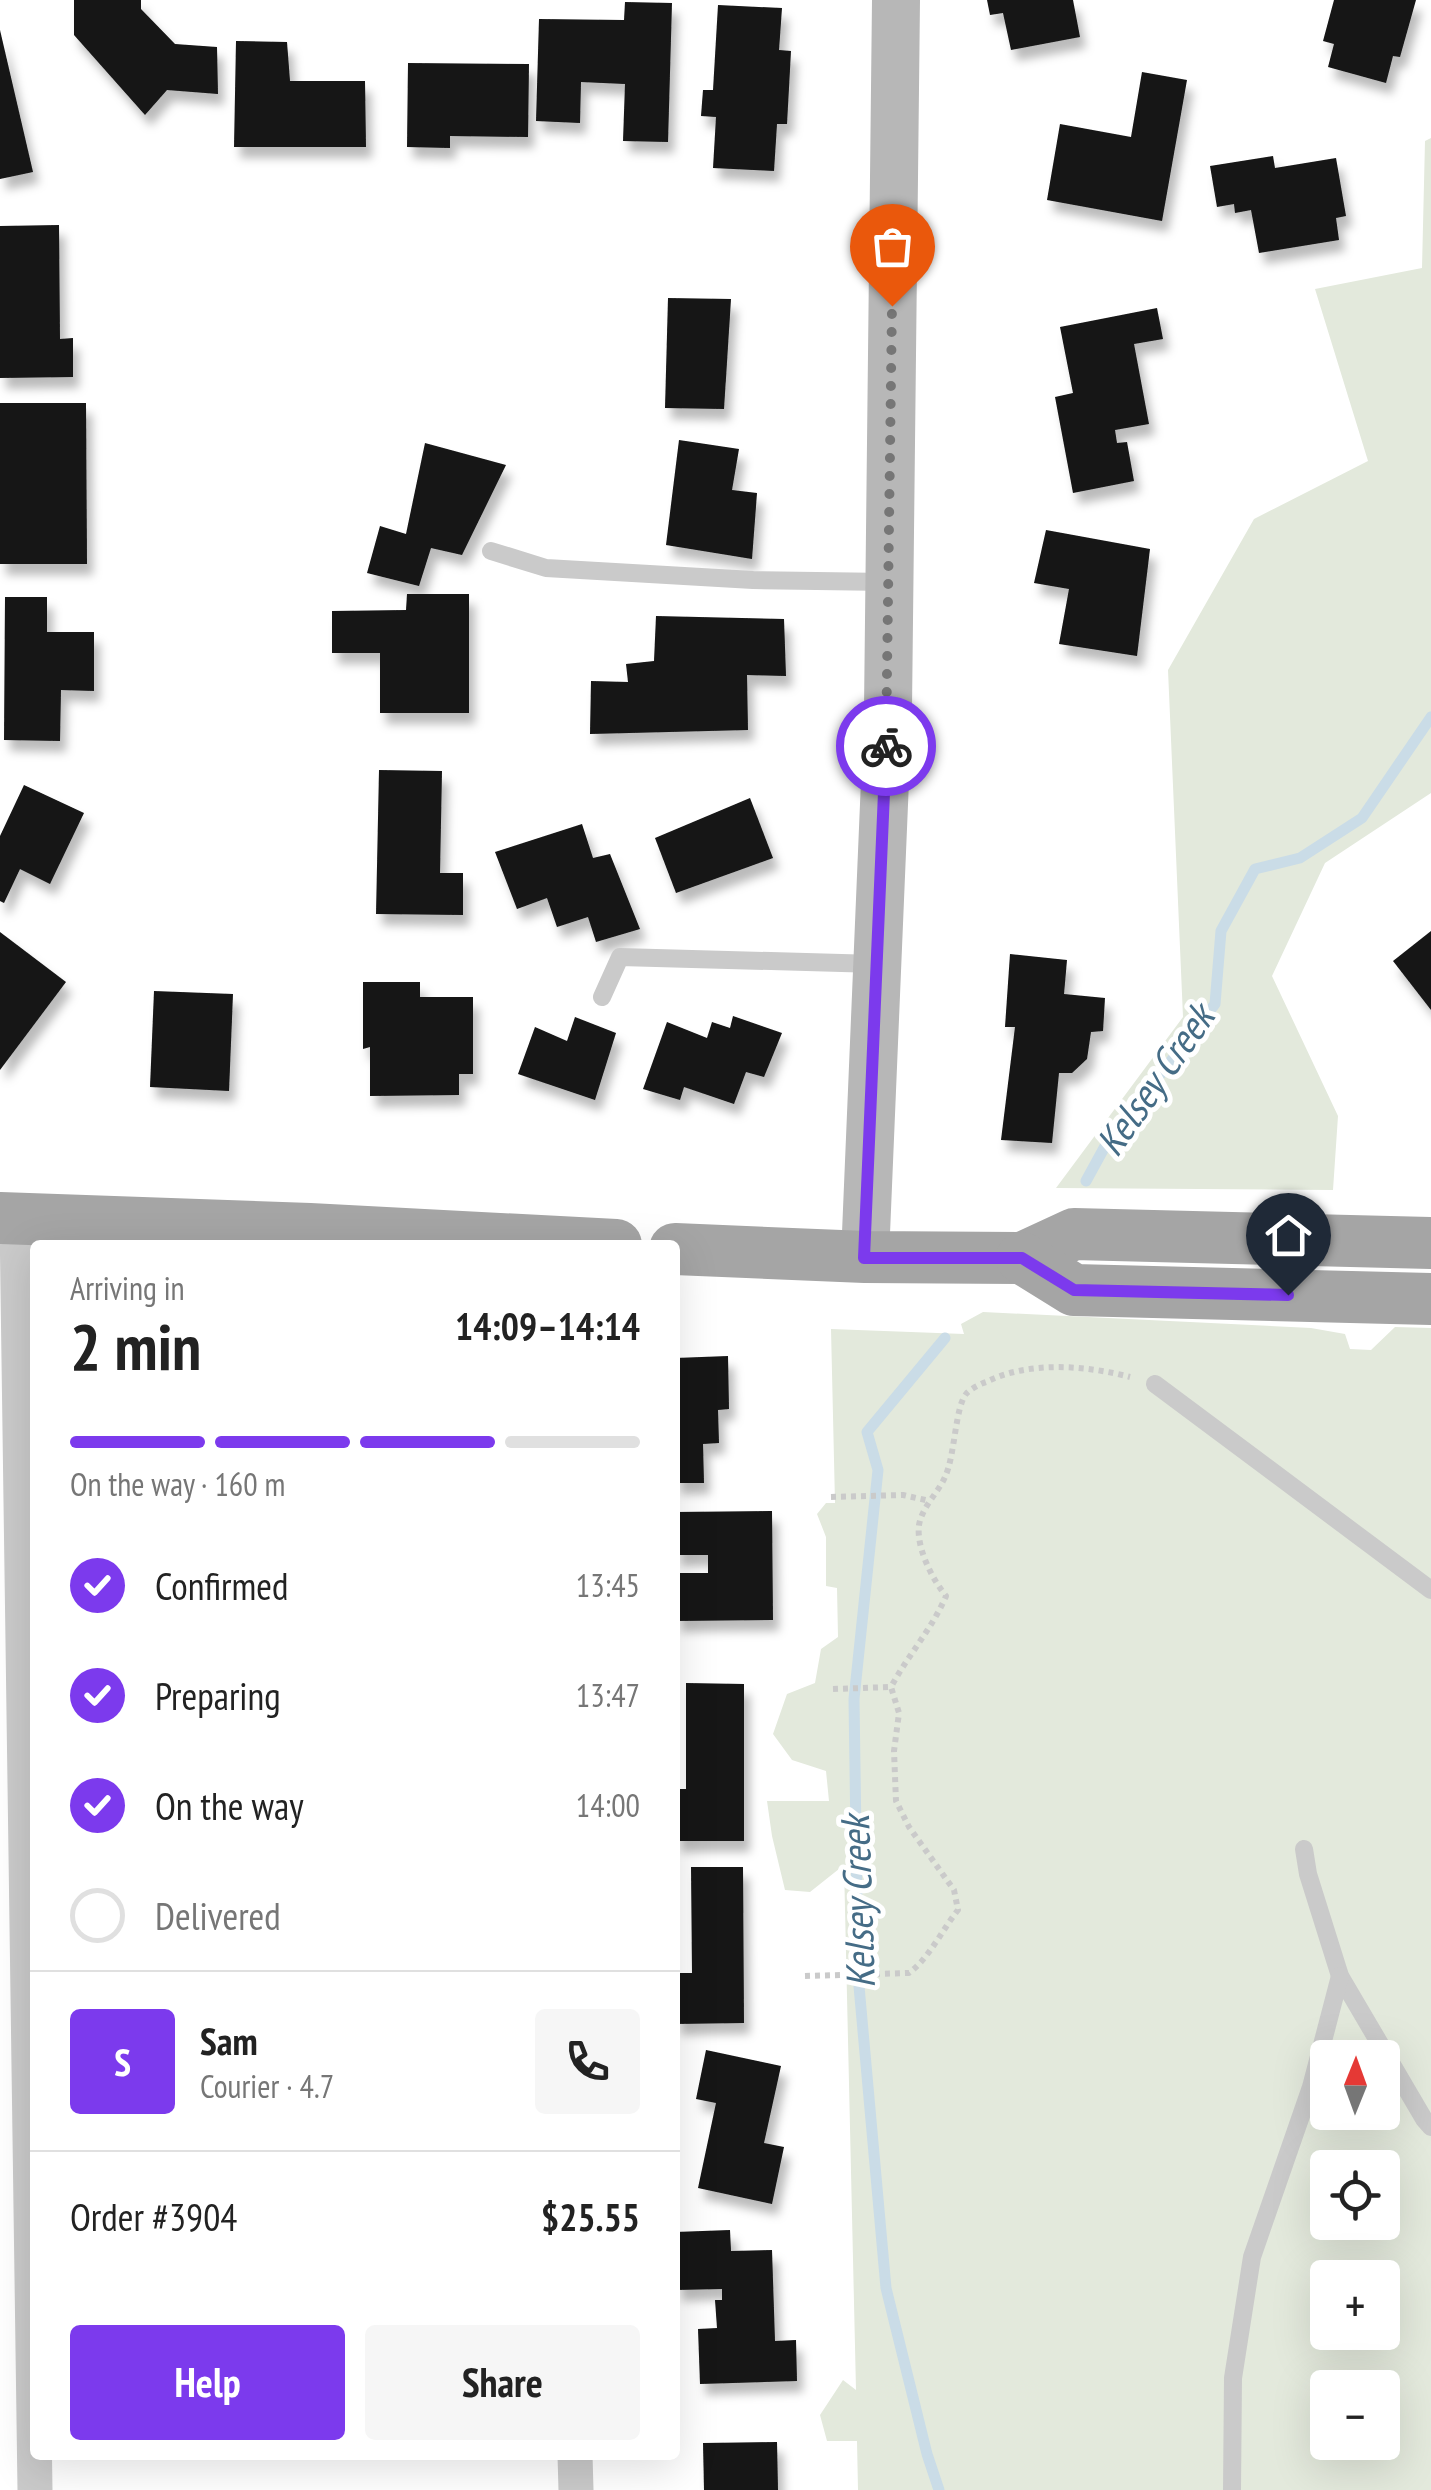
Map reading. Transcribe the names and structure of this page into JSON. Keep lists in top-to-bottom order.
{
  "water": ["Kelsey Creek"],
  "north": "top",
  "page": {
    "heading": ["2 min", "Arriving in", "14:09–14:14"],
    "panel": [
      "Sam",
      "Courier · 4.7",
      "Order #3904",
      "$25.55"
    ],
    "bar": "On the way · 160 m",
    "list": [
      ["Confirmed", "13:45"],
      ["Preparing", "13:47"],
      ["On the way", "14:00"],
      "Delivered"
    ],
    "round": "S",
    "map_buttons": ["+", "−"],
    "buttons": ["Help", "Share"]
  }
}
